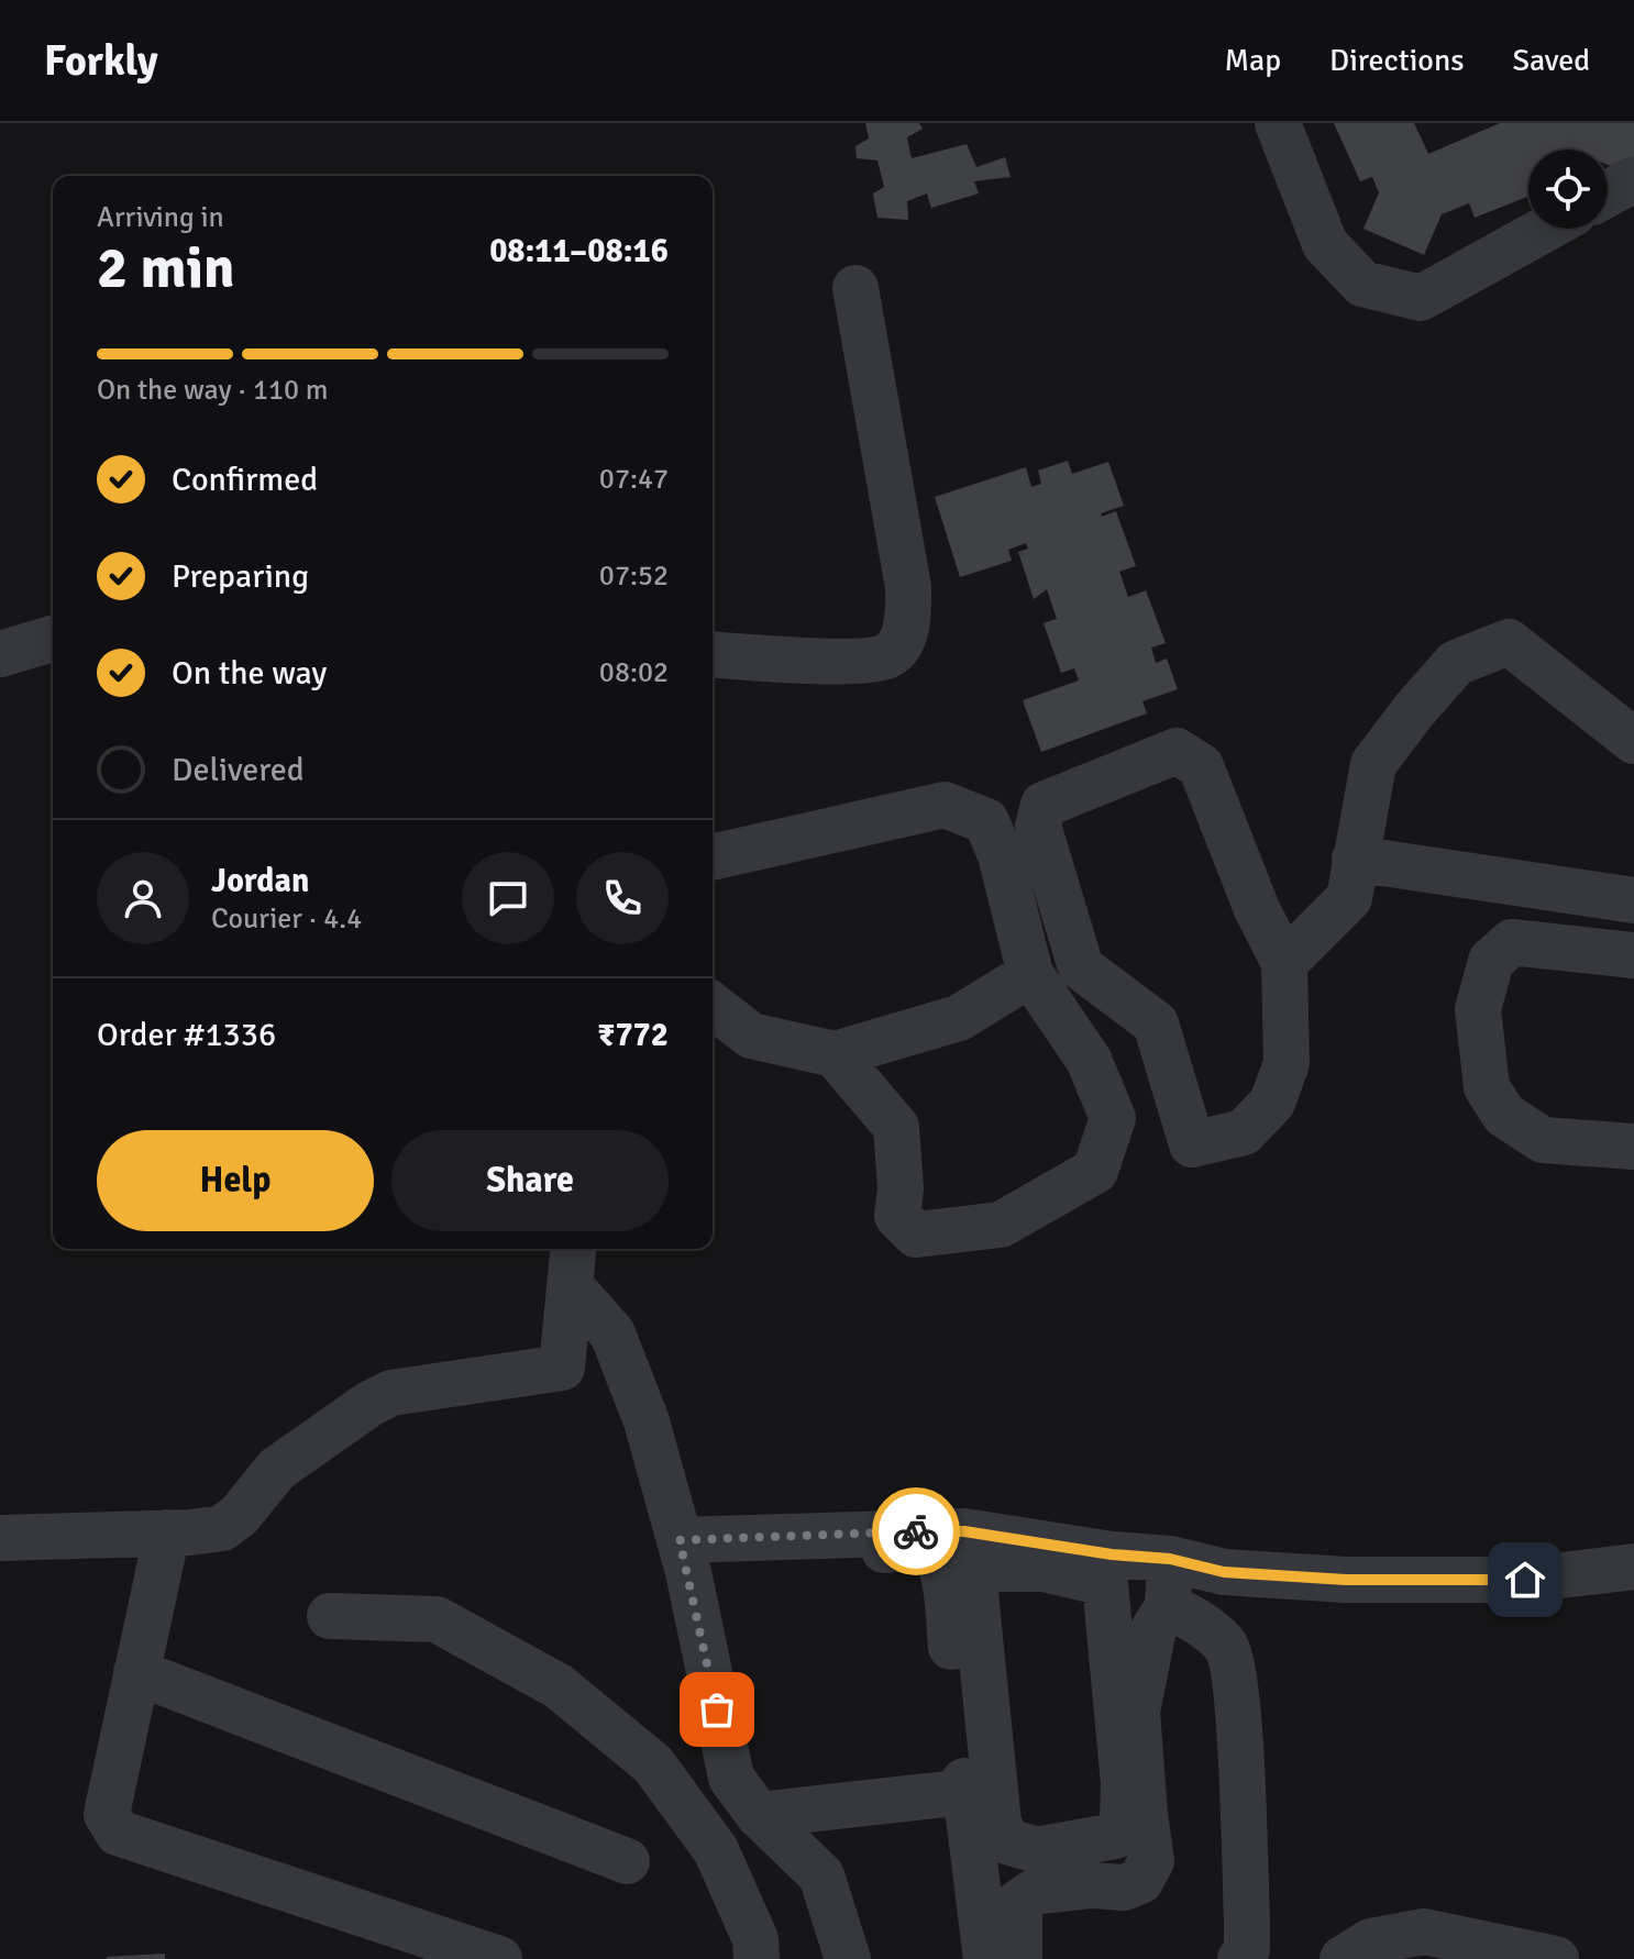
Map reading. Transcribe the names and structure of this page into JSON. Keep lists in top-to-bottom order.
{
  "page": {
    "header": "Forkly",
    "nav": ["Map", "Directions", "Saved"],
    "heading": ["2 min", "Arriving in", "08:11–08:16"],
    "panel": [
      "Jordan",
      "Courier · 4.4",
      "Order #1336",
      "₹772"
    ],
    "bar": "On the way · 110 m",
    "list": [
      ["Confirmed", "07:47"],
      ["Preparing", "07:52"],
      ["On the way", "08:02"],
      "Delivered"
    ],
    "buttons": ["Help", "Share"]
  }
}
